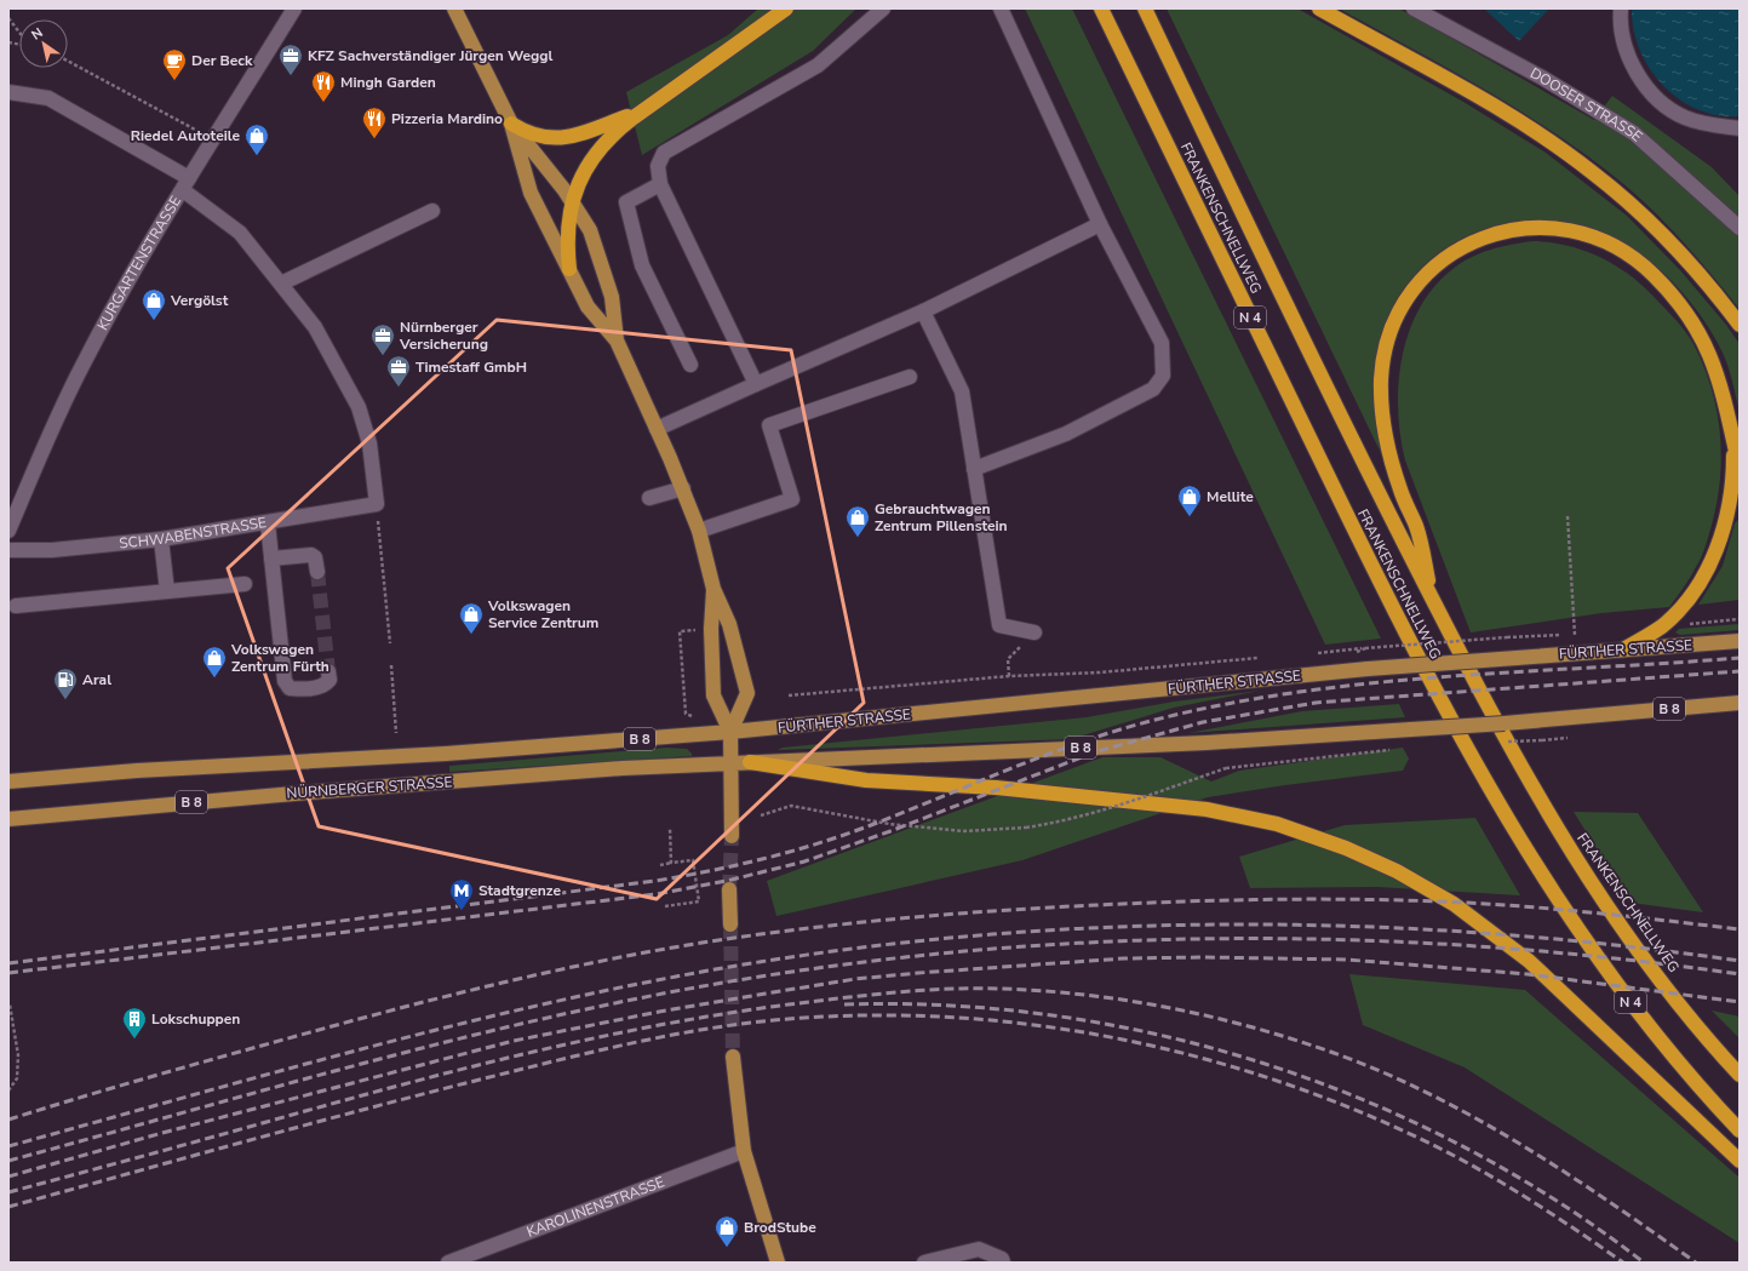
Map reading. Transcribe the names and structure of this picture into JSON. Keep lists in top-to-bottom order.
{
  "streets": {
    "highway": ["FRANKENSCHNELLWEG", "N 4"],
    "main road": ["FÜRTHER STRASSE", "B 8", "NÜRNBERGER STRASSE"],
    "street": [
      "DOOSER STRASSE",
      "KURGARTENSTRASSE",
      "SCHWABENSTRASSE",
      "KAROLINENSTRASSE"
    ]
  },
  "crossings": [
    ["FÜRTHER STRASSE", "NÜRNBERGER STRASSE"],
    ["B 8", "NÜRNBERGER STRASSE"]
  ],
  "places": {
    "office": ["KFZ Sachverständiger Jürgen Weggl", "Nürnberger Versicherung", "Timestaff GmbH"],
    "cafe": ["Der Beck"],
    "restaurant": ["Mingh Garden", "Pizzeria Mardino"],
    "shop": [
      "Riedel Autoteile",
      "Vergölst",
      "Mellite",
      "Gebrauchtwagen Zentrum Pillenstein",
      "Volkswagen Service Zentrum",
      "Volkswagen Zentrum Fürth",
      "BrodStube"
    ],
    "fuel station": ["Aral"],
    "metro station": ["Stadtgrenze"],
    "building": ["Lokschuppen"]
  },
  "north": "top left"
}
